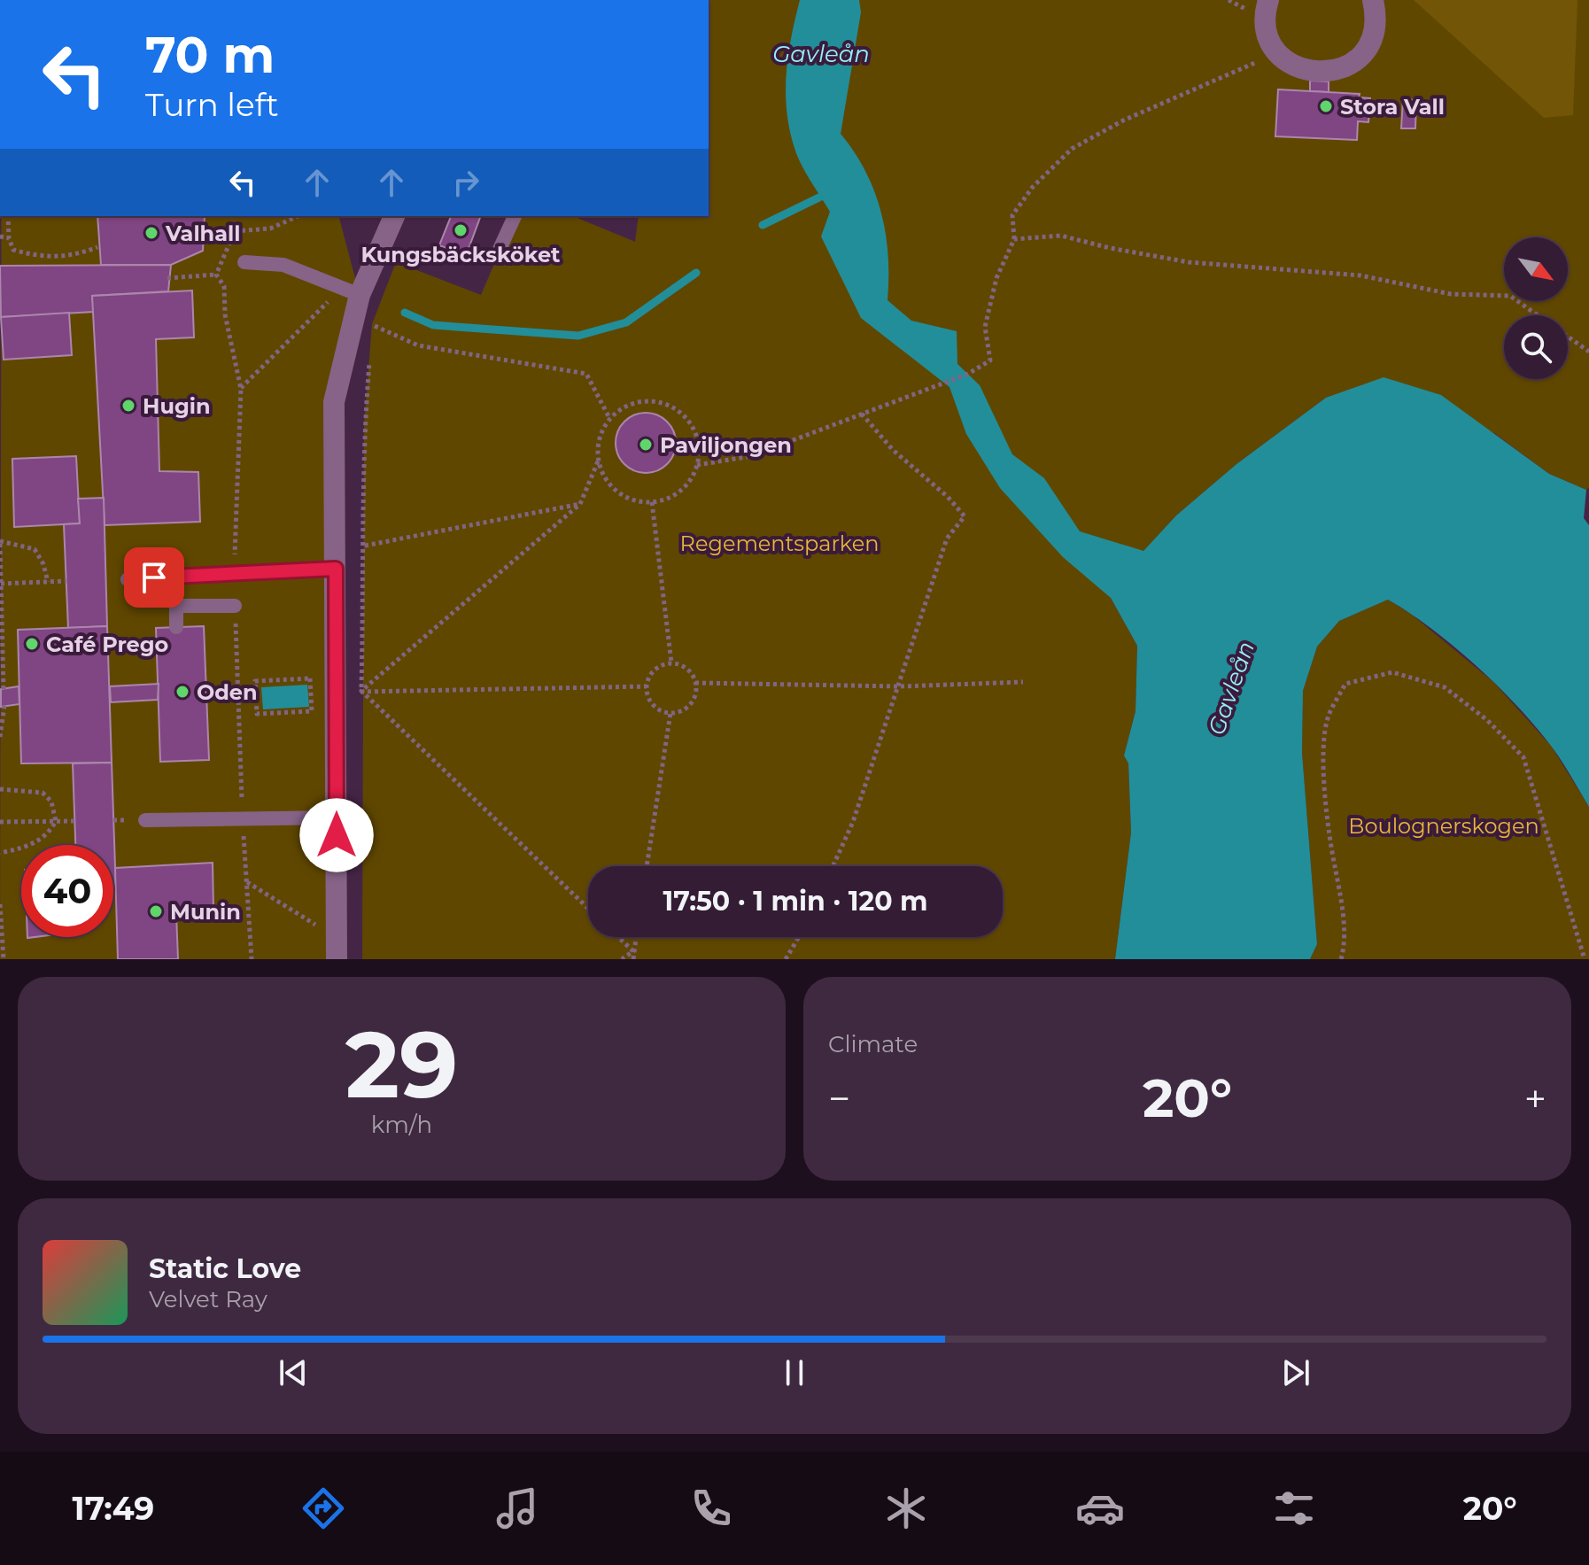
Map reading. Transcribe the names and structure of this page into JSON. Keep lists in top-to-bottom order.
{
  "water": ["Gavleån"],
  "parks": ["Regementsparken", "Boulognerskogen"],
  "places": [
    "Stora Vall",
    "Kungsbäcksköket",
    "Valhall",
    "Hugin",
    "Paviljongen",
    "Café Prego",
    "Oden",
    "Munin"
  ],
  "north": "bottom right",
  "page": {
    "turn": ["70 m", "Turn left"],
    "limit": "40",
    "trip": "17:50 · 1 min · 120 m",
    "tile": [
      ["29", "km/h"],
      "Climate"
    ],
    "heat": ["−", "20°", "+"],
    "song": ["Static Love", "Velvet Ray"],
    "tabs": ["17:49", "20°"]
  }
}
